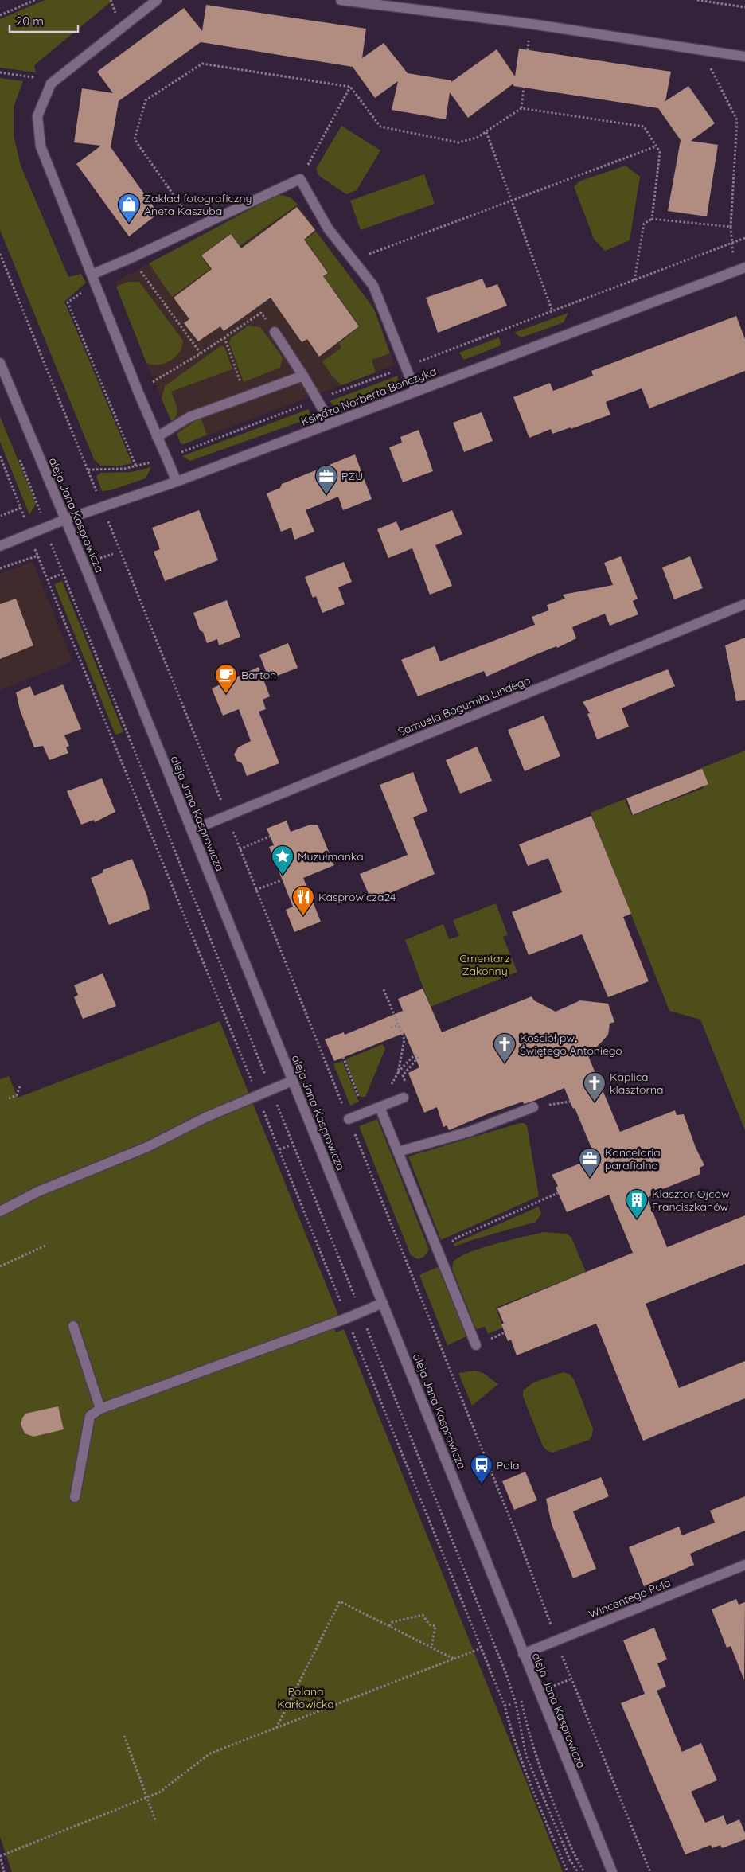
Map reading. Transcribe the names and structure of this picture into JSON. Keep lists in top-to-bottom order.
{
  "streets": {
    "street": [
      "Księdza Norberta Bonczyka",
      "aleja Jana Kasprowicza",
      "Samuela Bogumiła Lindego",
      "Wincentego Pola"
    ]
  },
  "crossings": [
    ["Księdza Norberta Bonczyka", "aleja Jana Kasprowicza"],
    ["aleja Jana Kasprowicza", "Samuela Bogumiła Lindego"],
    ["aleja Jana Kasprowicza", "Wincentego Pola"]
  ],
  "parks": ["Cmentarz Zakonny", "Polana Karłowicka"],
  "places": {
    "shop": ["Zakład fotograficzny Aneta Kaszuba"],
    "office": ["PZU", "Kancelaria parafialna"],
    "cafe": ["Barton"],
    "place": ["Muzułmanka"],
    "restaurant": ["Kasprowicza24"],
    "church": ["Kościół pw. Świętego Antoniego", "Kaplica klasztorna"],
    "building": ["Klasztor Ojców Franciszkanów"],
    "bus stop": ["Pola"]
  },
  "scale_bar": "20 m"
}
